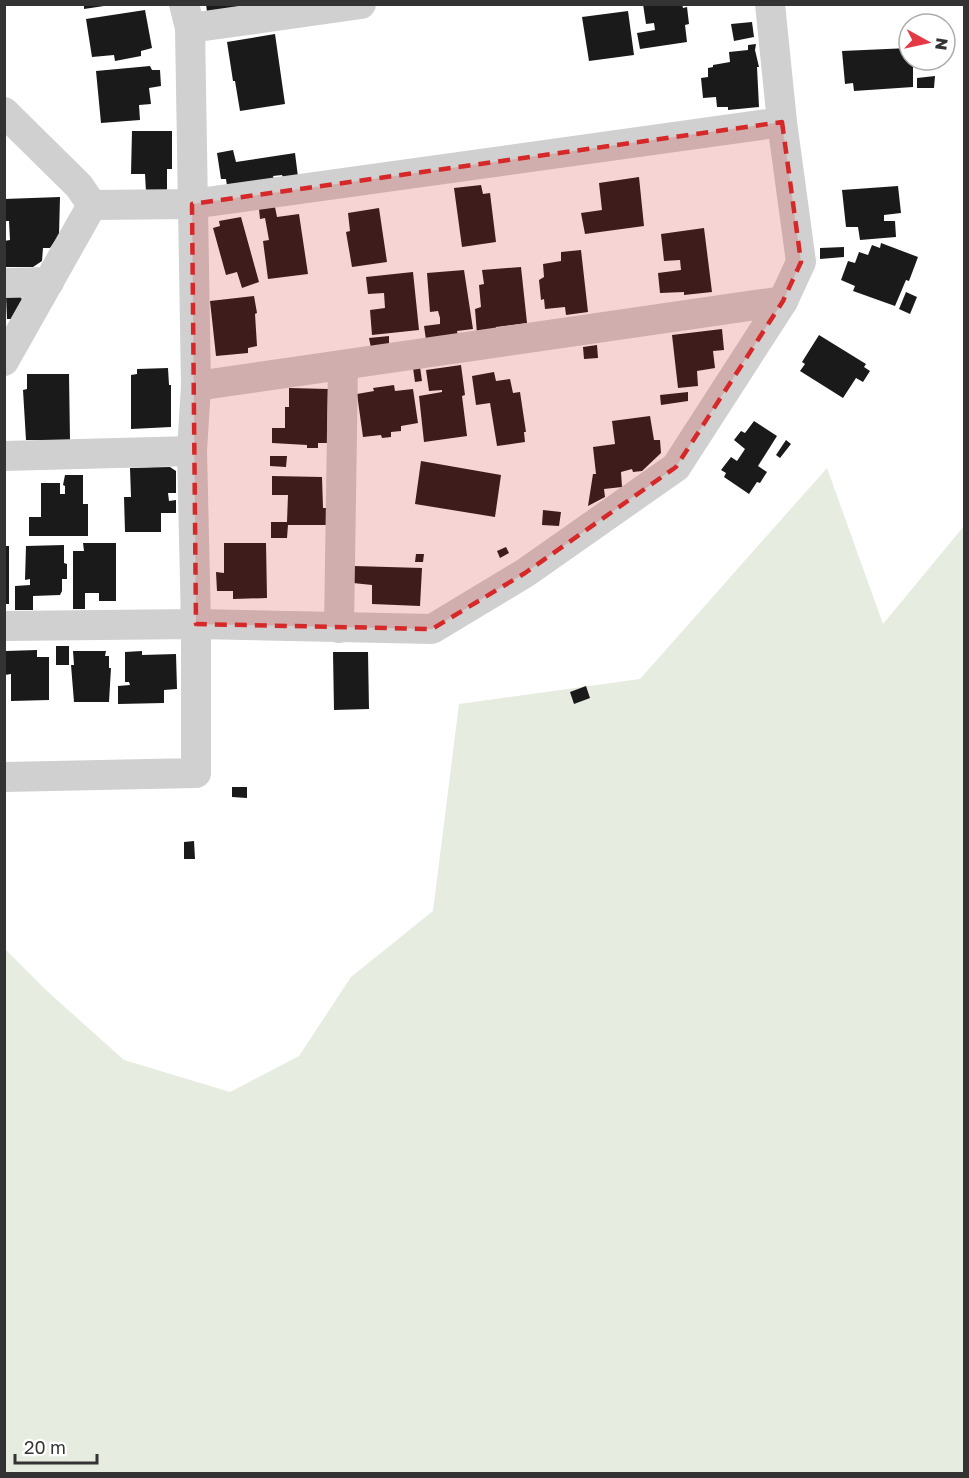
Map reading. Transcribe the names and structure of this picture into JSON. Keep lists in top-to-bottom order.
{
  "scale_bar": "20 m",
  "north": "right"
}
